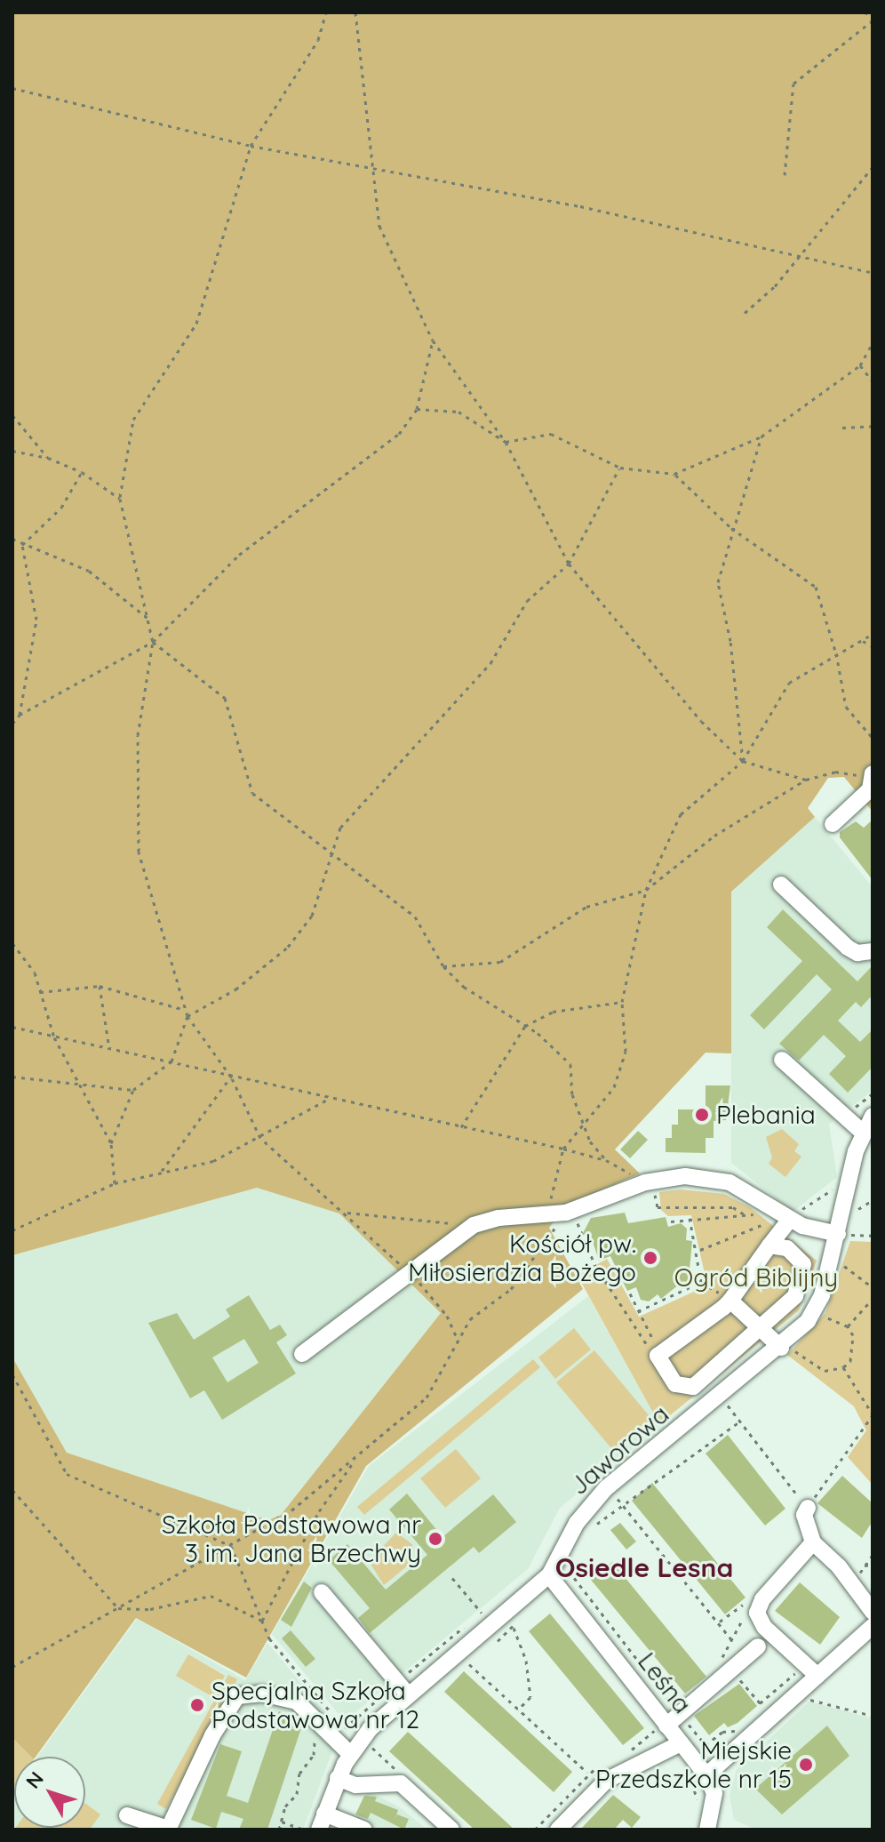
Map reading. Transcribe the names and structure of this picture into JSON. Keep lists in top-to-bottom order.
{
  "streets": {
    "street": ["Jaworowa", "Leśna"]
  },
  "crossings": [
    ["Jaworowa", "Leśna"]
  ],
  "districts": ["Osiedle Lesna"],
  "parks": ["Ogród Biblijny"],
  "places": [
    "Plebania",
    "Kościół pw. Miłosierdzia Bożego",
    "Szkoła Podstawowa nr 3 im. Jana Brzechwy",
    "Specjalna Szkoła Podstawowa nr 12",
    "Miejskie Przedszkole nr 15"
  ],
  "north": "top left"
}
